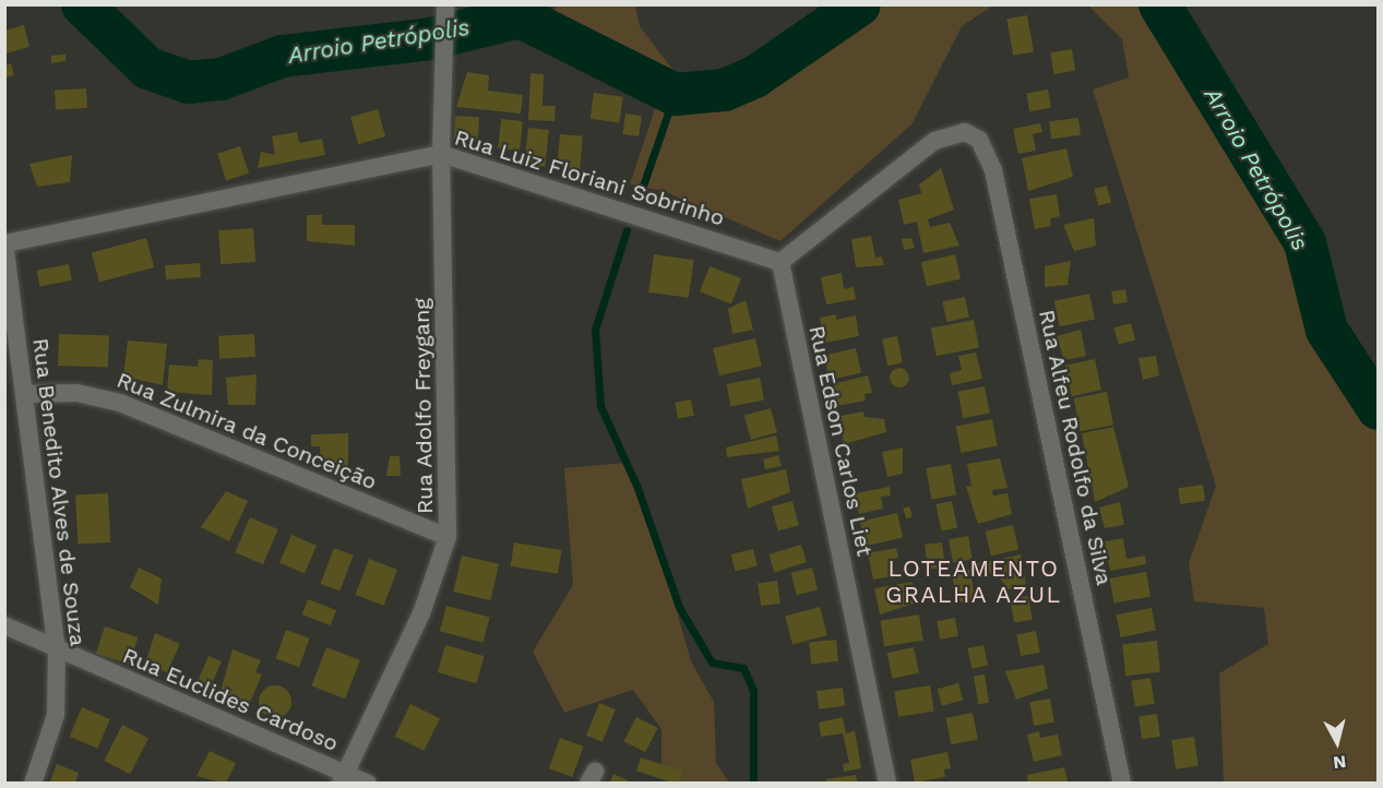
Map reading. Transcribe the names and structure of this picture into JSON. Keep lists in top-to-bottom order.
{
  "streets": {
    "street": [
      "Rua Luiz Floriani Sobrinho",
      "Rua Adolfo Freygang",
      "Rua Zulmira da Conceição",
      "Rua Edson Carlos Liet",
      "Rua Alfeu Rodolfo da Silva",
      "Rua Benedito Alves de Souza",
      "Rua Euclides Cardoso"
    ]
  },
  "crossings": [
    ["Rua Luiz Floriani Sobrinho", "Rua Adolfo Freygang"],
    ["Rua Luiz Floriani Sobrinho", "Rua Edson Carlos Liet"],
    ["Rua Luiz Floriani Sobrinho", "Rua Alfeu Rodolfo da Silva"],
    ["Rua Luiz Floriani Sobrinho", "Rua Benedito Alves de Souza"],
    ["Rua Adolfo Freygang", "Rua Zulmira da Conceição"],
    ["Rua Adolfo Freygang", "Rua Euclides Cardoso"],
    ["Rua Zulmira da Conceição", "Rua Benedito Alves de Souza"],
    ["Rua Edson Carlos Liet", "Rua Alfeu Rodolfo da Silva"],
    ["Rua Benedito Alves de Souza", "Rua Euclides Cardoso"]
  ],
  "districts": ["LOTEAMENTO GRALHA AZUL"],
  "water": ["Arroio Petrópolis"],
  "north": "bottom"
}
